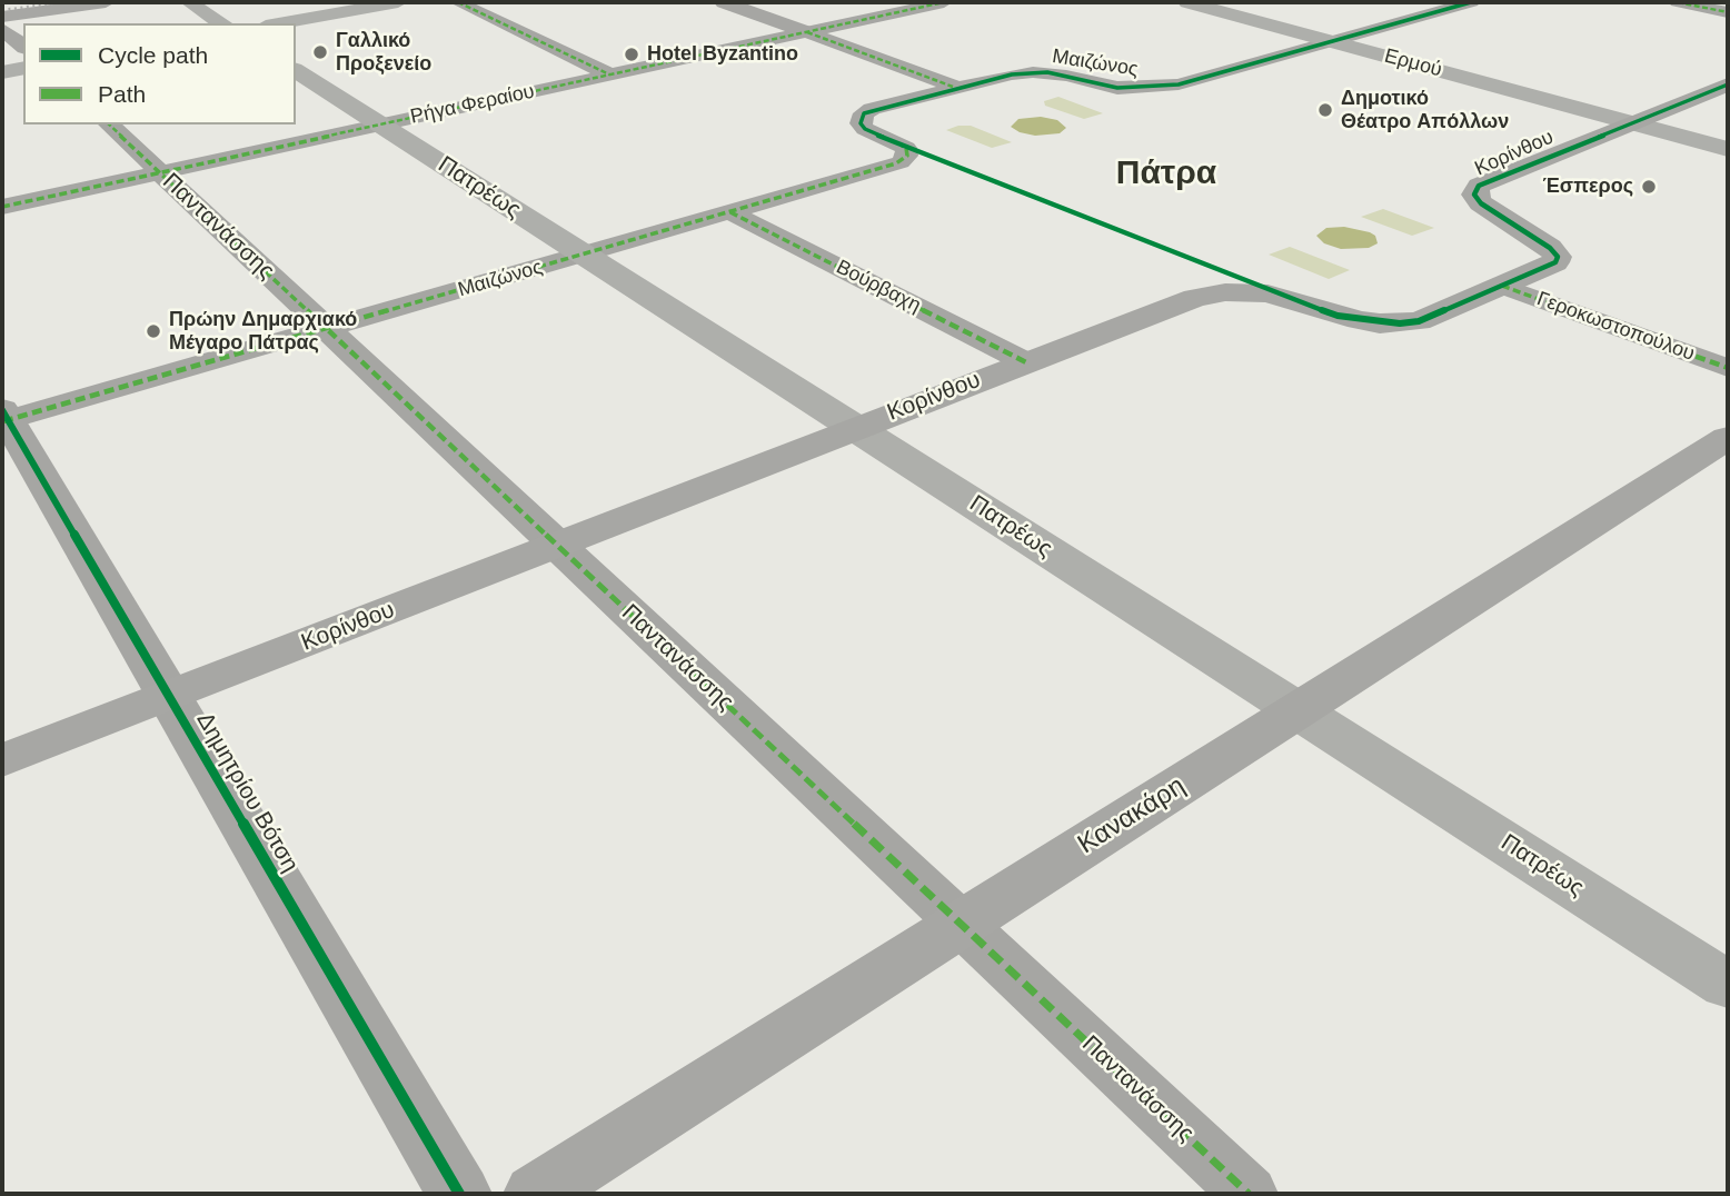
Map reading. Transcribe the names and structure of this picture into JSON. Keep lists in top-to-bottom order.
{
  "streets": {
    "main road": [
      "Ερμού",
      "Κορίνθου",
      "Πατρέως",
      "Κανακάρη"
    ],
    "street": [
      "Μαιζώνος",
      "Ρήγα Φεραίου",
      "Παντανάσσης",
      "Βούρβαχη",
      "Γεροκωστοπούλου",
      "Δημητρίου Βότση"
    ]
  },
  "crossings": [
    ["Μαιζώνος", "Ερμού"],
    ["Μαιζώνος", "Πατρέως"],
    ["Μαιζώνος", "Παντανάσσης"],
    ["Μαιζώνος", "Βούρβαχη"],
    ["Μαιζώνος", "Δημητρίου Βότση"],
    ["Ερμού", "Κορίνθου"],
    ["Ρήγα Φεραίου", "Πατρέως"],
    ["Ρήγα Φεραίου", "Παντανάσσης"],
    ["Κορίνθου", "Πατρέως"],
    ["Κορίνθου", "Παντανάσσης"],
    ["Κορίνθου", "Βούρβαχη"],
    ["Κορίνθου", "Γεροκωστοπούλου"],
    ["Κορίνθου", "Δημητρίου Βότση"],
    ["Πατρέως", "Κανακάρη"],
    ["Παντανάσσης", "Κανακάρη"]
  ],
  "districts": ["Πάτρα"],
  "places": [
    "Γαλλικό Προξενείο",
    "Hotel Byzantino",
    "Δημοτικό Θέατρο Απόλλων",
    "Έσπερος",
    "Πρώην Δημαρχιακό Μέγαρο Πάτρας"
  ],
  "legend": ["Cycle path", "Path"]
}
